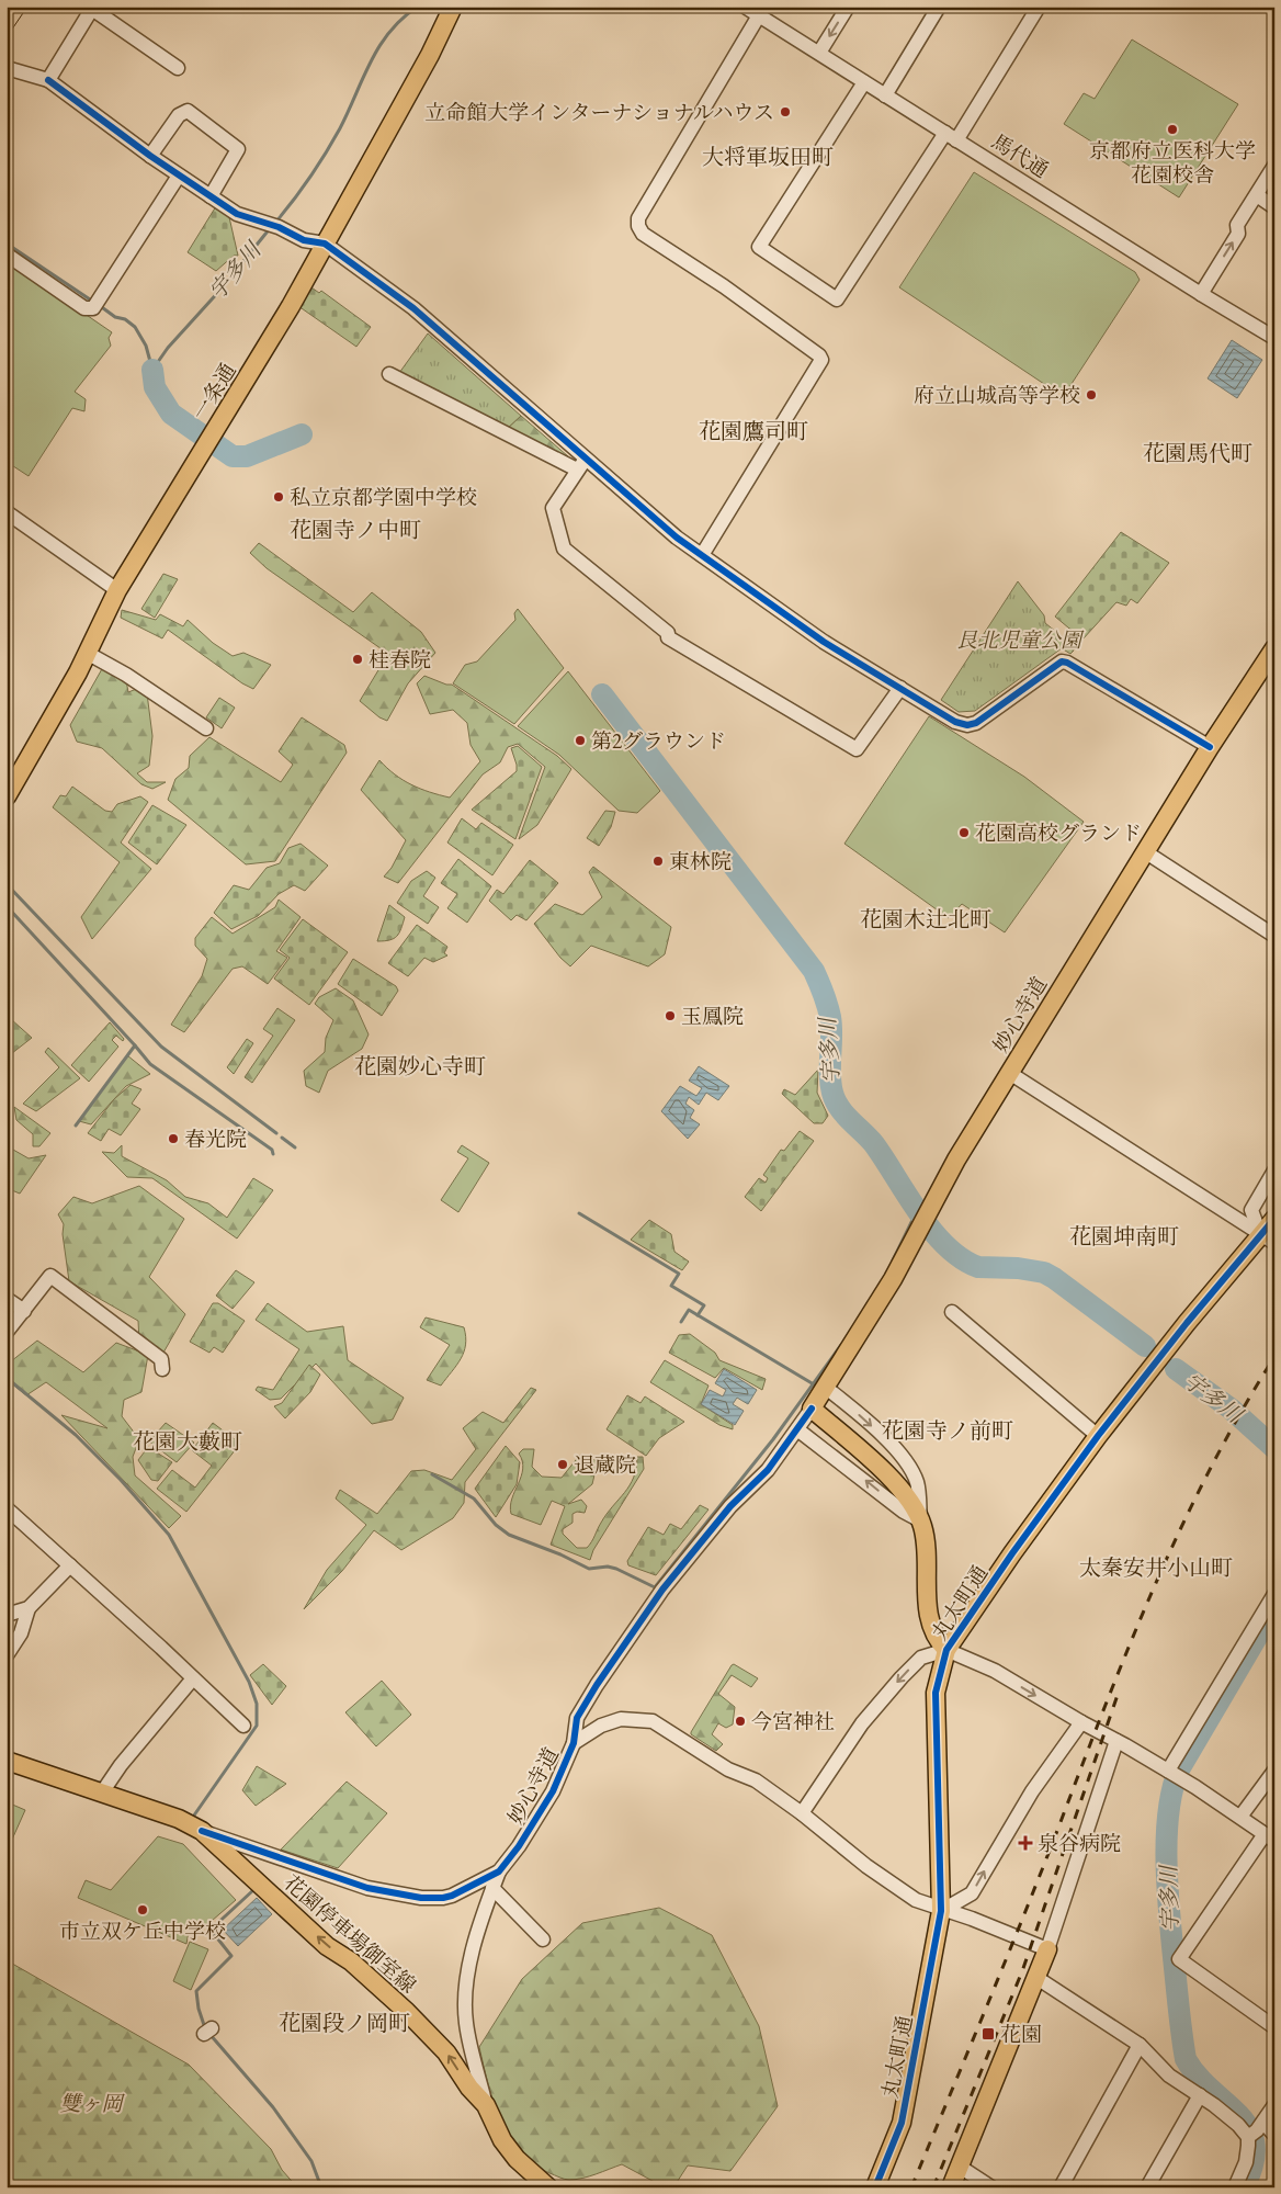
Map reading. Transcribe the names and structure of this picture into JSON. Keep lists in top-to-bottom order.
{
  "streets": {
    "main road": [
      "一条通",
      "妙心寺道",
      "丸太町通",
      "花園停車場御室線"
    ],
    "street": ["馬代通"]
  },
  "crossings": [
    ["妙心寺道", "花園停車場御室線"]
  ],
  "one_way": ["花園停車場御室線"],
  "districts": [
    "大将軍坂田町",
    "花園鷹司町",
    "花園馬代町",
    "花園寺ノ中町",
    "花園木辻北町",
    "花園妙心寺町",
    "花園坤南町",
    "花園寺ノ前町",
    "花園大藪町",
    "太秦安井小山町",
    "花園段ノ岡町"
  ],
  "water": ["宇多川"],
  "parks": ["艮北児童公園", "雙ヶ岡"],
  "places": {
    "other": [
      "立命館大学インターナショナルハウス",
      "京都府立医科大学 花園校舎",
      "府立山城高等学校",
      "私立京都学園中学校",
      "桂春院",
      "第2グラウンド",
      "花園高校グランド",
      "東林院",
      "玉鳳院",
      "春光院",
      "退蔵院",
      "今宮神社",
      "市立双ケ丘中学校"
    ],
    "health": ["泉谷病院"],
    "transit": ["花園"]
  }
}
